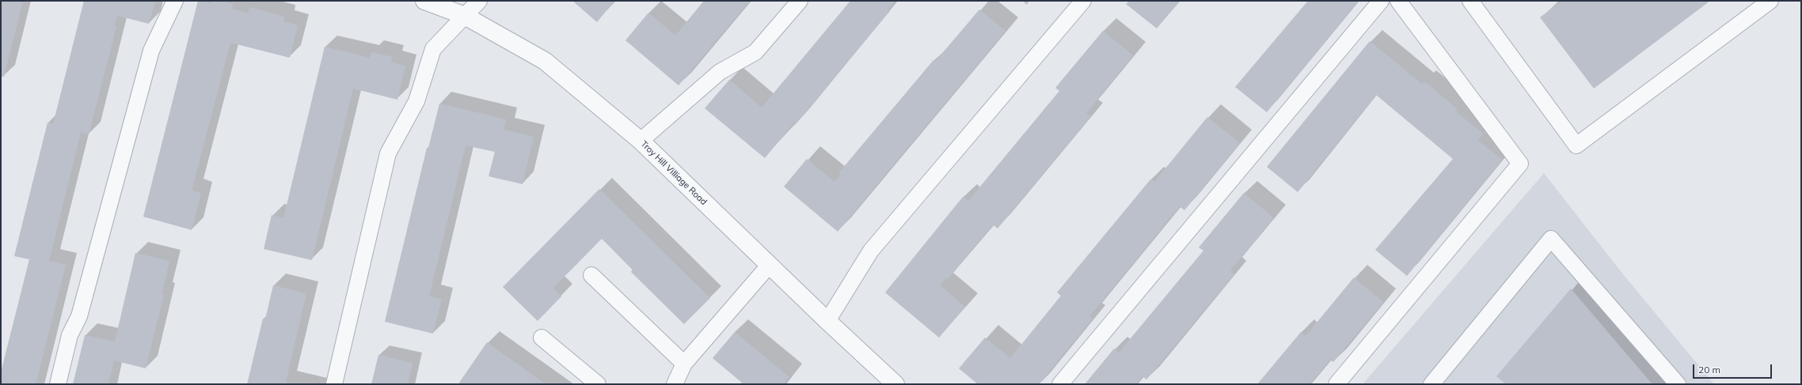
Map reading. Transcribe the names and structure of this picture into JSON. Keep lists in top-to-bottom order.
{
  "streets": {
    "street": ["Troy Hill Villiage Road"]
  },
  "scale_bar": "20 m"
}
